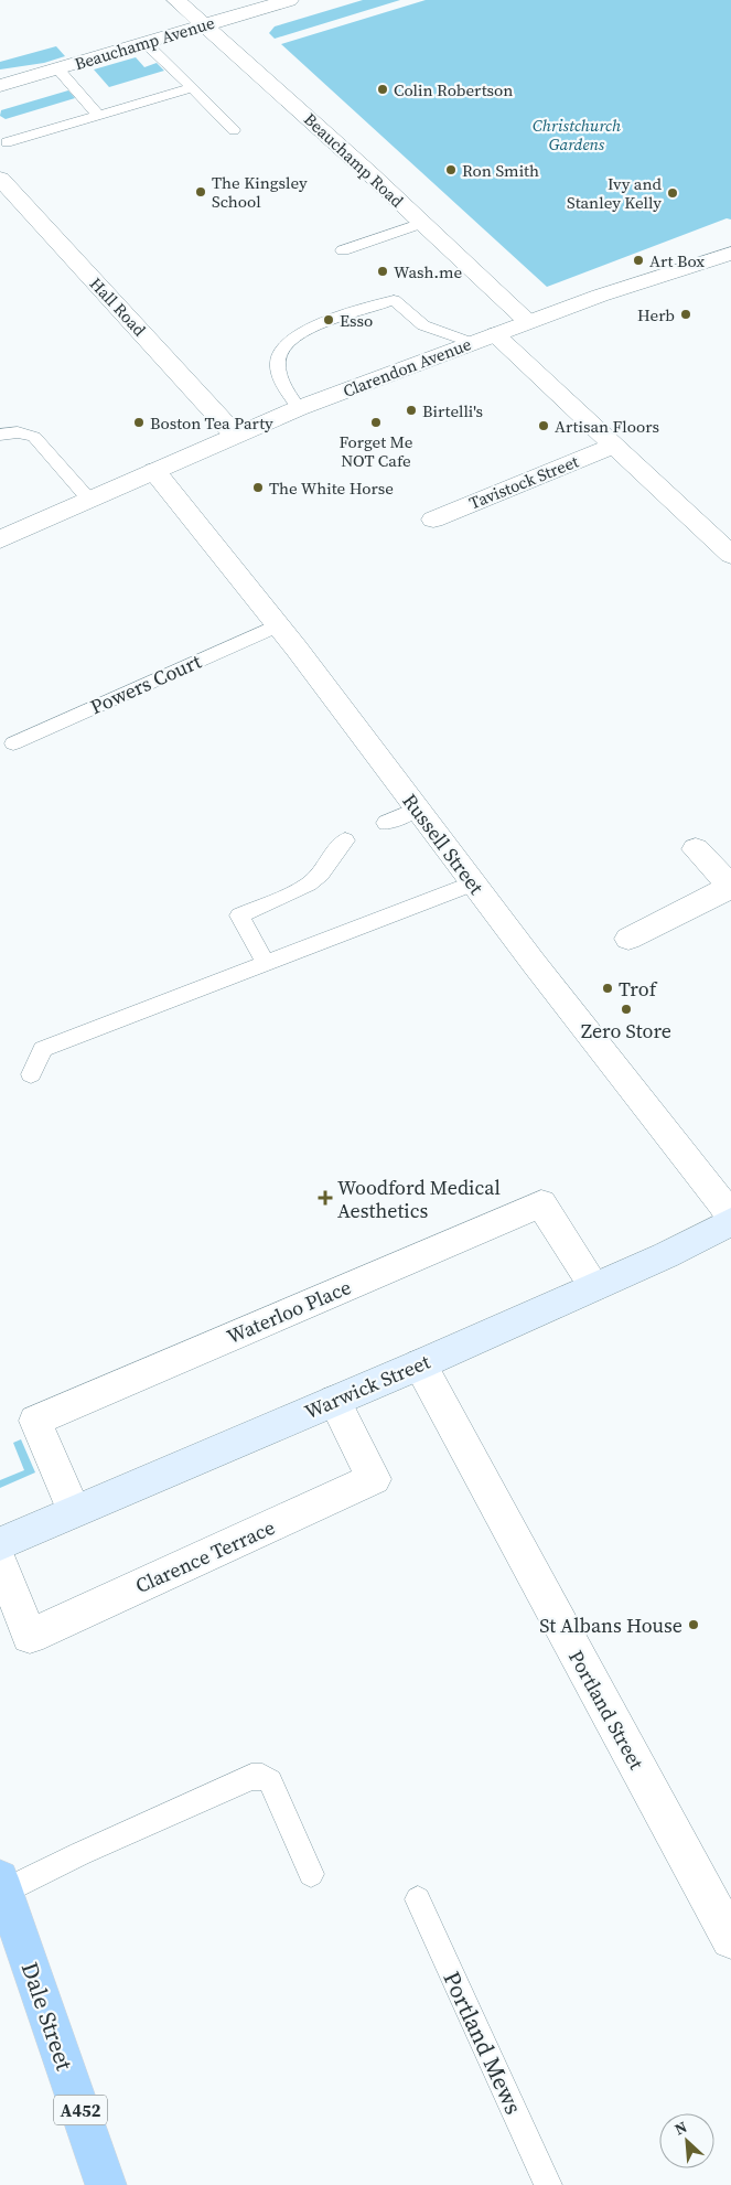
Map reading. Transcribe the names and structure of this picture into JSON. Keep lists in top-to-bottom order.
{
  "streets": {
    "highway": ["Dale Street", "A452"],
    "main road": ["Warwick Street"],
    "street": [
      "Beauchamp Avenue",
      "Beauchamp Road",
      "Hall Road",
      "Clarendon Avenue",
      "Tavistock Street",
      "Russell Street",
      "Waterloo Place",
      "Clarence Terrace",
      "Portland Street"
    ],
    "lane": ["Powers Court", "Portland Mews"]
  },
  "crossings": [
    ["Beauchamp Avenue", "Beauchamp Road"],
    ["Beauchamp Road", "Clarendon Avenue"],
    ["Hall Road", "Clarendon Avenue"],
    ["Clarendon Avenue", "Russell Street"],
    ["Powers Court", "Russell Street"],
    ["Russell Street", "Warwick Street"],
    ["Waterloo Place", "Warwick Street"],
    ["Warwick Street", "Clarence Terrace"],
    ["Warwick Street", "Portland Street"]
  ],
  "parks": ["Christchurch Gardens"],
  "places": {
    "other": [
      "Colin Robertson",
      "Ron Smith",
      "The Kingsley School",
      "Ivy and Stanley Kelly",
      "Art Box",
      "Wash.me",
      "Herb",
      "Esso",
      "Birtelli's",
      "Boston Tea Party",
      "Forget Me NOT Cafe",
      "Artisan Floors",
      "The White Horse",
      "Trof",
      "Zero Store",
      "St Albans House"
    ],
    "health": ["Woodford Medical Aesthetics"]
  },
  "north": "top left"
}
